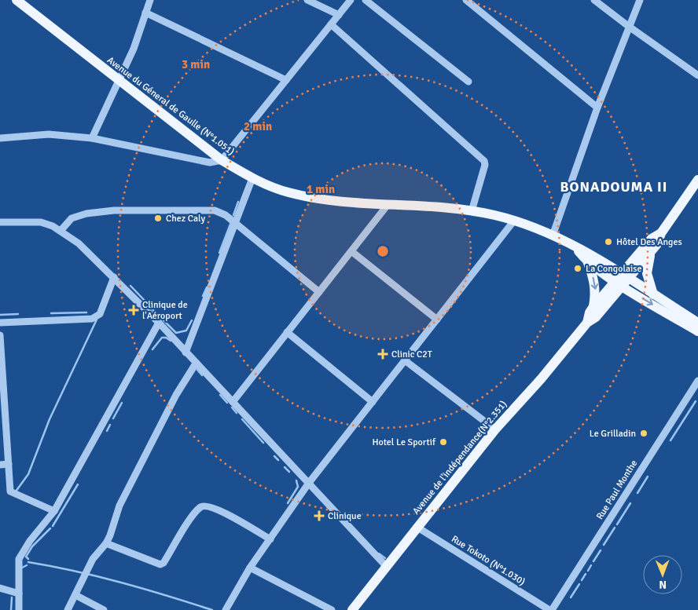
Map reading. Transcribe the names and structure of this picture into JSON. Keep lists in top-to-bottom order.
{
  "streets": {
    "main road": ["Avenue du Géneral de Gaulle (N°1.051)", "Avenue de l'indépendance(N°2.351)"],
    "street": ["Rue Paul Monthe", "Rue Tokoto (N°1.030)"]
  },
  "crossings": [
    ["Avenue du Géneral de Gaulle (N°1.051)", "Avenue de l'indépendance(N°2.351)"],
    ["Avenue de l'indépendance(N°2.351)", "Rue Tokoto (N°1.030)"],
    ["Rue Paul Monthe", "Rue Tokoto (N°1.030)"]
  ],
  "districts": ["BONADOUMA II"],
  "places": {
    "other": [
      "Chez Caly",
      "Hôtel Des Anges",
      "La Congolaise",
      "Le Grilladin",
      "Hotel Le Sportif"
    ],
    "health": ["Clinique de l'Aéroport", "Clinic C2T", "Clinique"]
  },
  "north": "bottom",
  "rings": ["3 min", "2 min", "1 min"]
}
